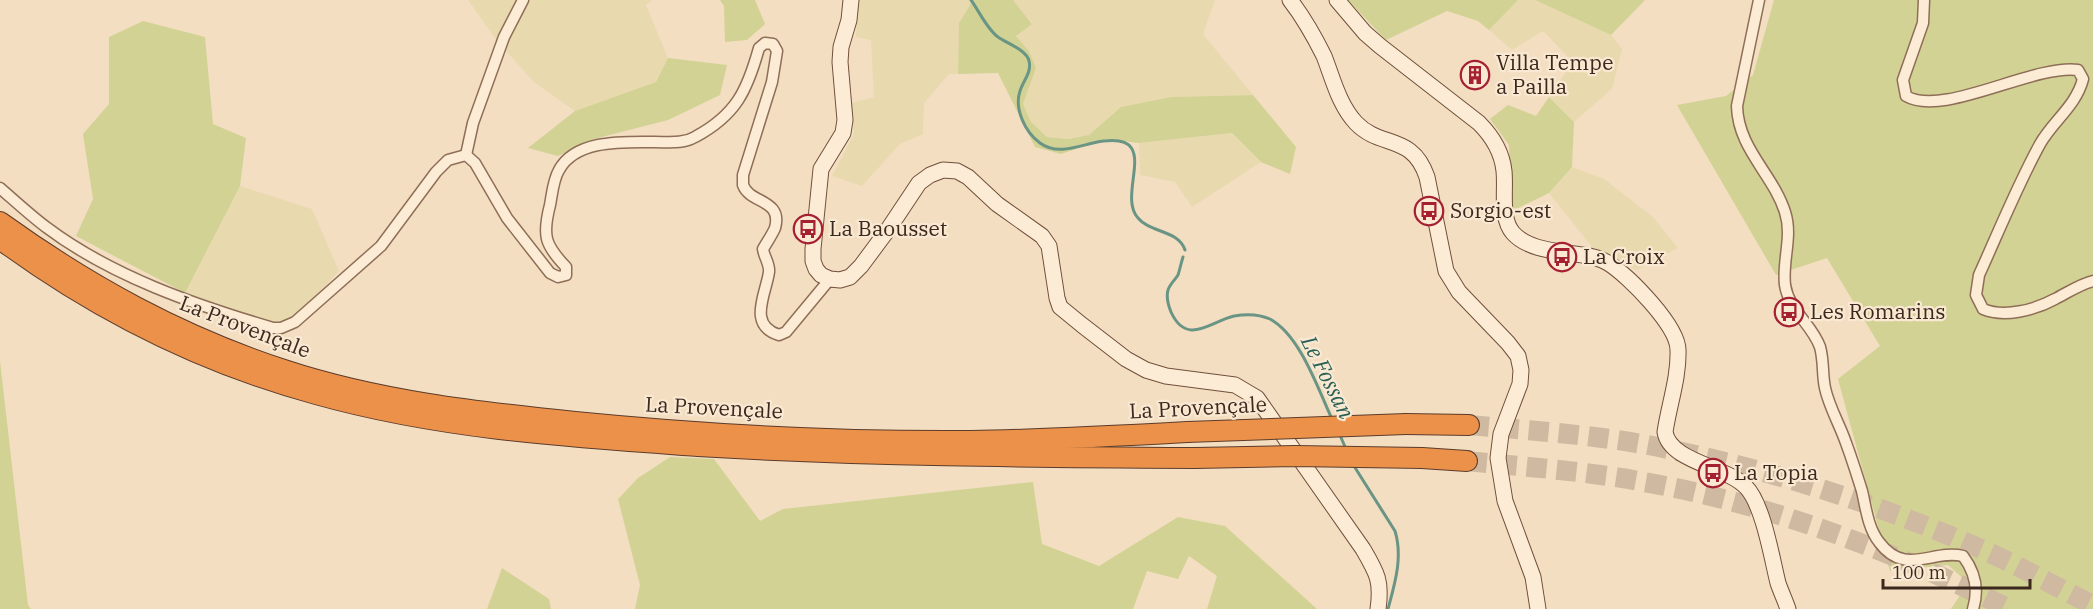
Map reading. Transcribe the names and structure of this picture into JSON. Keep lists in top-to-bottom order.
{
  "streets": {
    "highway": ["La Provençale"]
  },
  "water": ["Le Fossan"],
  "places": {
    "building": ["Villa Tempe a Pailla"],
    "bus stop": [
      "Sorgio-est",
      "La Baousset",
      "La Croix",
      "Les Romarins",
      "La Topia"
    ]
  },
  "scale_bar": "100 m"
}
